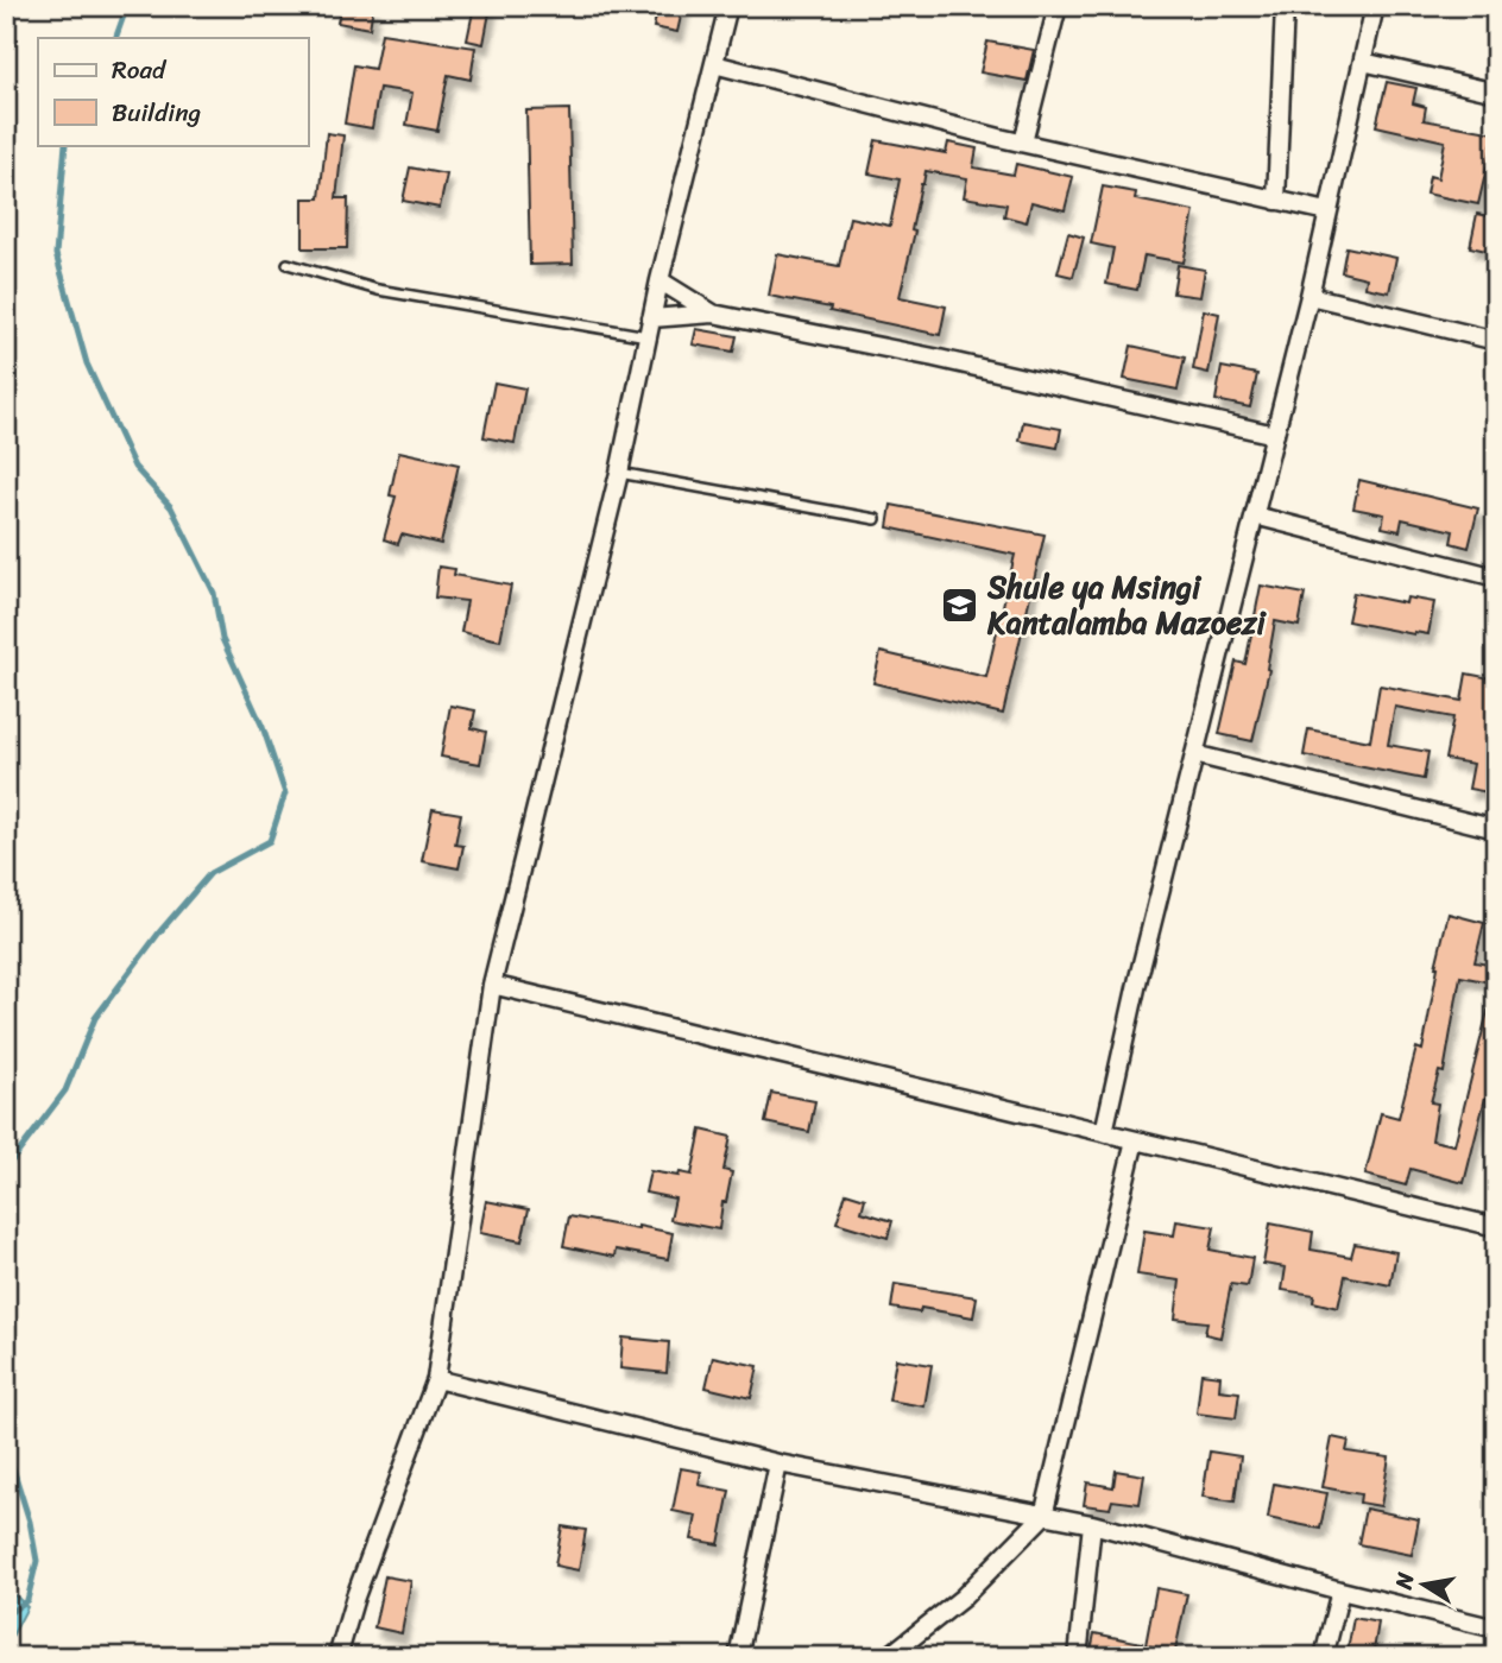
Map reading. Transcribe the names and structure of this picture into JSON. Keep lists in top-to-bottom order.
{
  "places": {
    "school or university": ["Shule ya Msingi Kantalamba Mazoezi"]
  },
  "legend": ["Road", "Building"],
  "north": "left"
}
